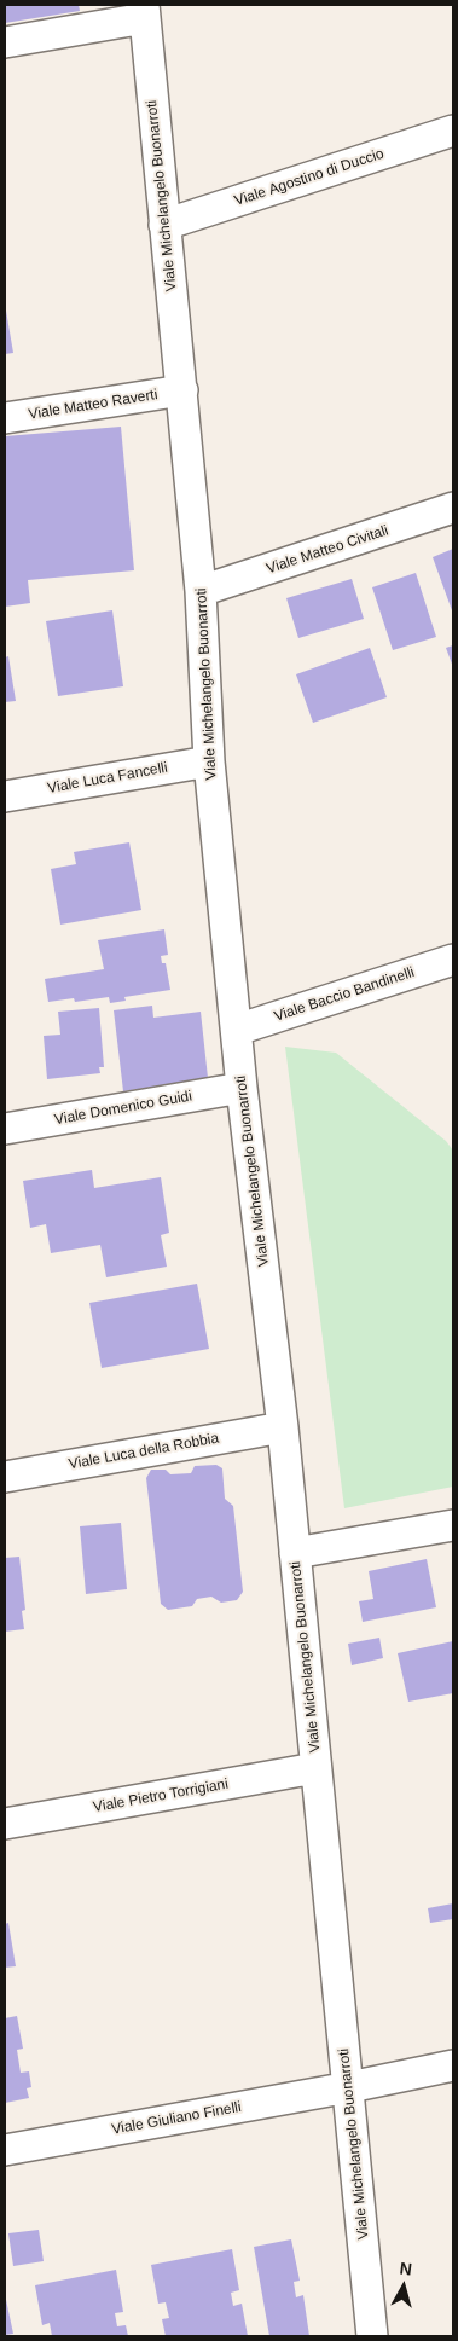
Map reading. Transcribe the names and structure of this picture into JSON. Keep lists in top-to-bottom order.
{
  "streets": {
    "street": [
      "Viale Agostino di Duccio",
      "Viale Michelangelo Buonarroti",
      "Viale Matteo Raverti",
      "Viale Matteo Civitali",
      "Viale Luca Fancelli",
      "Viale Baccio Bandinelli",
      "Viale Domenico Guidi",
      "Viale Luca della Robbia",
      "Viale Pietro Torrigiani",
      "Viale Giuliano Finelli"
    ]
  },
  "crossings": [
    ["Viale Agostino di Duccio", "Viale Michelangelo Buonarroti"],
    ["Viale Michelangelo Buonarroti", "Viale Matteo Raverti"],
    ["Viale Michelangelo Buonarroti", "Viale Matteo Civitali"],
    ["Viale Michelangelo Buonarroti", "Viale Luca Fancelli"],
    ["Viale Michelangelo Buonarroti", "Viale Baccio Bandinelli"],
    ["Viale Michelangelo Buonarroti", "Viale Domenico Guidi"],
    ["Viale Michelangelo Buonarroti", "Viale Luca della Robbia"],
    ["Viale Michelangelo Buonarroti", "Viale Pietro Torrigiani"],
    ["Viale Michelangelo Buonarroti", "Viale Giuliano Finelli"]
  ],
  "north": "top"
}
